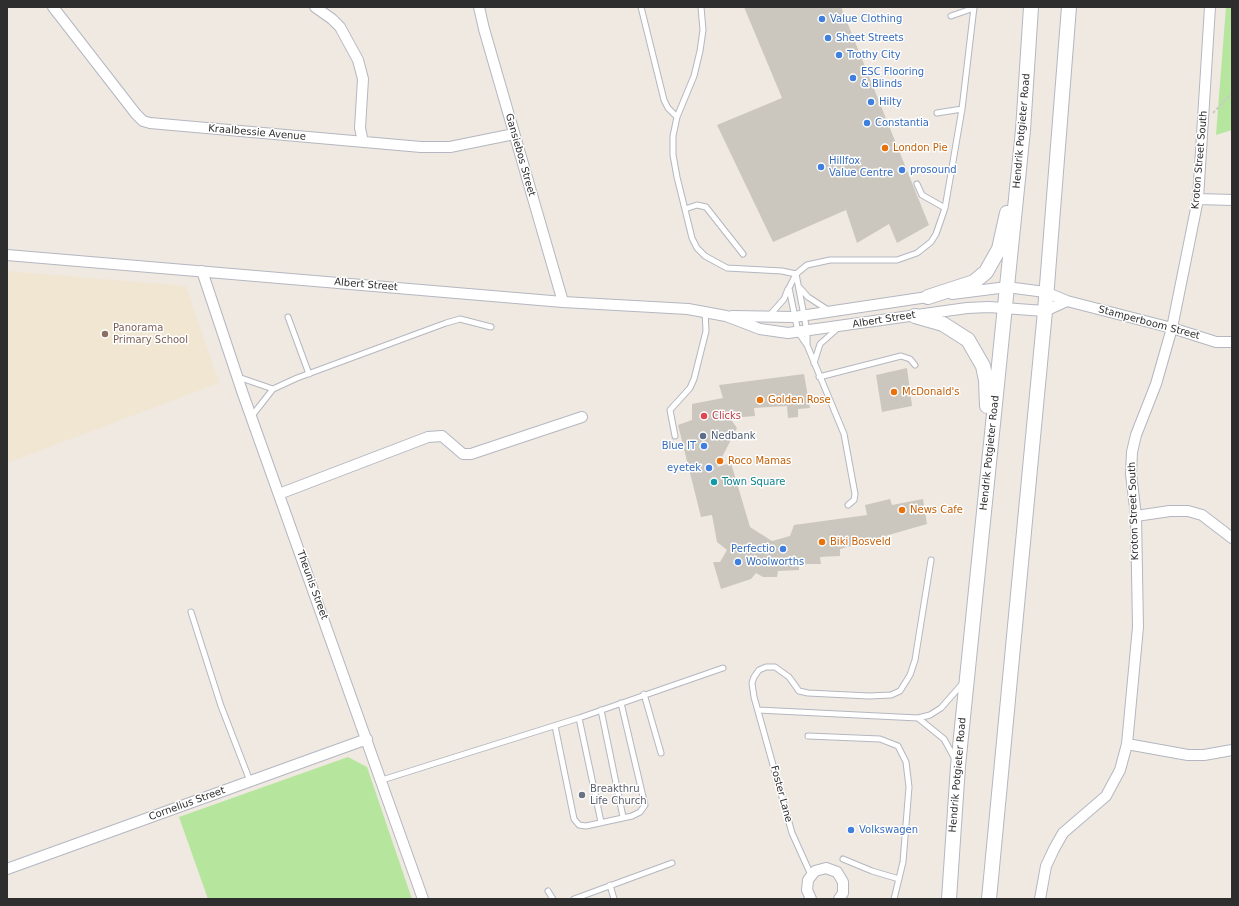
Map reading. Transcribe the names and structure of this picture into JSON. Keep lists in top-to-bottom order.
{
  "streets": {
    "main road": ["Hendrik Potgieter Road"],
    "street": [
      "Kraalbessie Avenue",
      "Gansiebos Street",
      "Kroton Street South",
      "Albert Street",
      "Stamperboom Street",
      "Theunis Street",
      "Cornelius Street"
    ],
    "lane": ["Foster Lane"]
  },
  "crossings": [
    ["Hendrik Potgieter Road", "Albert Street"],
    ["Kraalbessie Avenue", "Gansiebos Street"],
    ["Gansiebos Street", "Albert Street"],
    ["Kroton Street South", "Stamperboom Street"],
    ["Albert Street", "Stamperboom Street"],
    ["Albert Street", "Theunis Street"],
    ["Theunis Street", "Cornelius Street"]
  ],
  "places": [
    "Value Clothing",
    "Sheet Streets",
    "Trothy City",
    "ESC Flooring & Blinds",
    "Hilty",
    "Constantia",
    "London Pie",
    "Hillfox Value Centre",
    "prosound",
    "Panorama Primary School",
    "McDonald's",
    "Golden Rose",
    "Clicks",
    "Nedbank",
    "Blue IT",
    "Roco Mamas",
    "eyetek",
    "Town Square",
    "News Cafe",
    "Biki Bosveld",
    "Perfectio",
    "Woolworths",
    "Breakthru Life Church",
    "Volkswagen"
  ]
}
